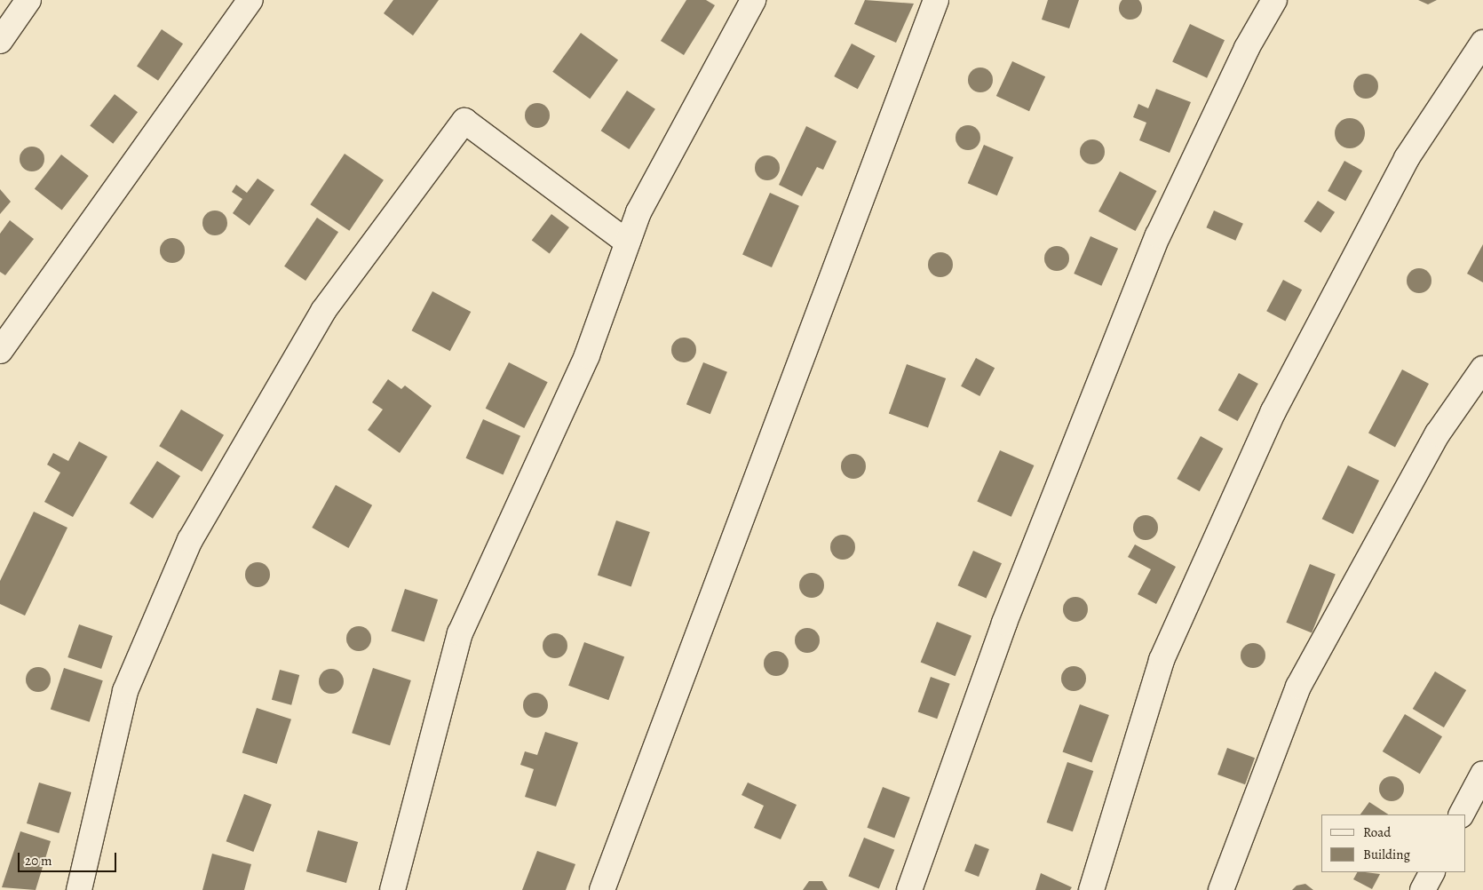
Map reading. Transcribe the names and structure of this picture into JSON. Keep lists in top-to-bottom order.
{
  "legend": ["Road", "Building"],
  "scale_bar": "20 m"
}
